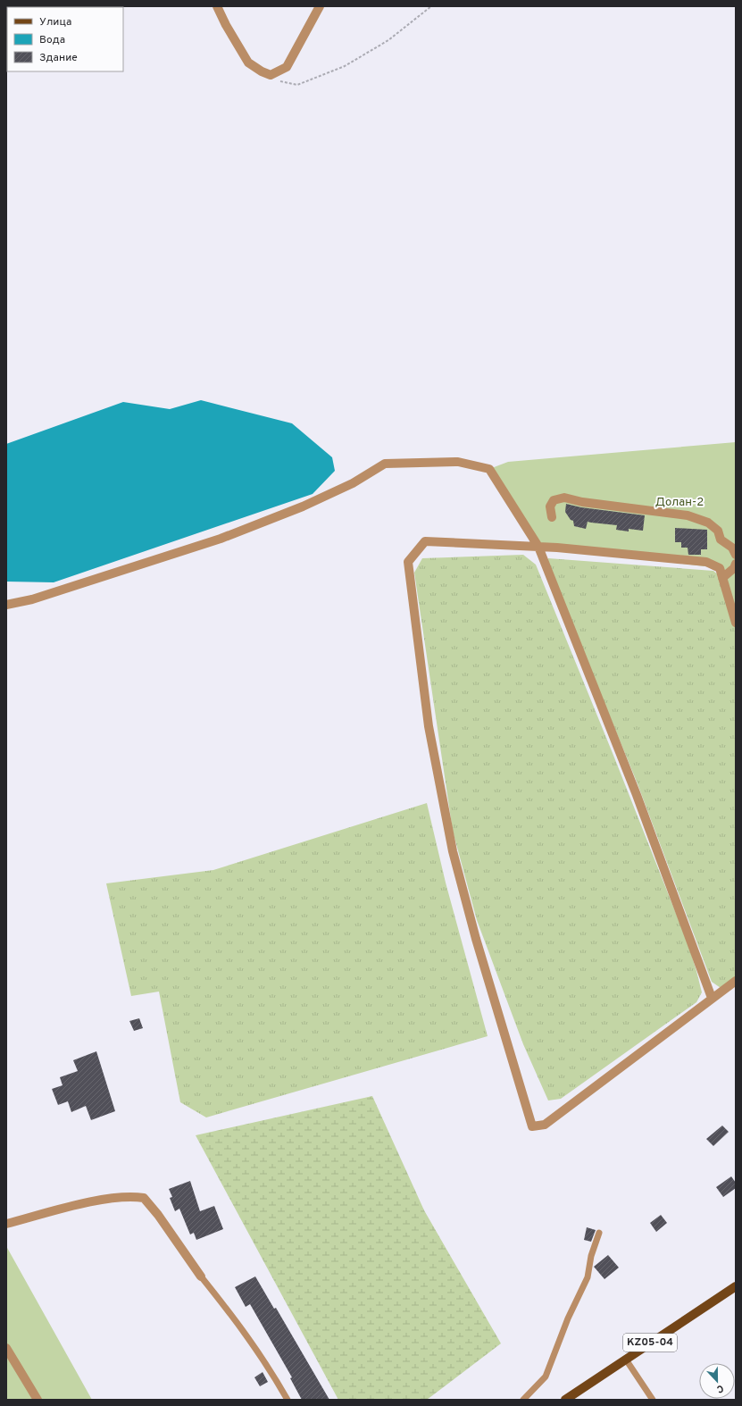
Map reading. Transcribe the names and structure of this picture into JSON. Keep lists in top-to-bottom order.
{
  "streets": {
    "main road": ["KZ05-04"]
  },
  "parks": ["Долан-2"],
  "legend": ["Улица", "Вода", "Здание"],
  "north": "bottom"
}
